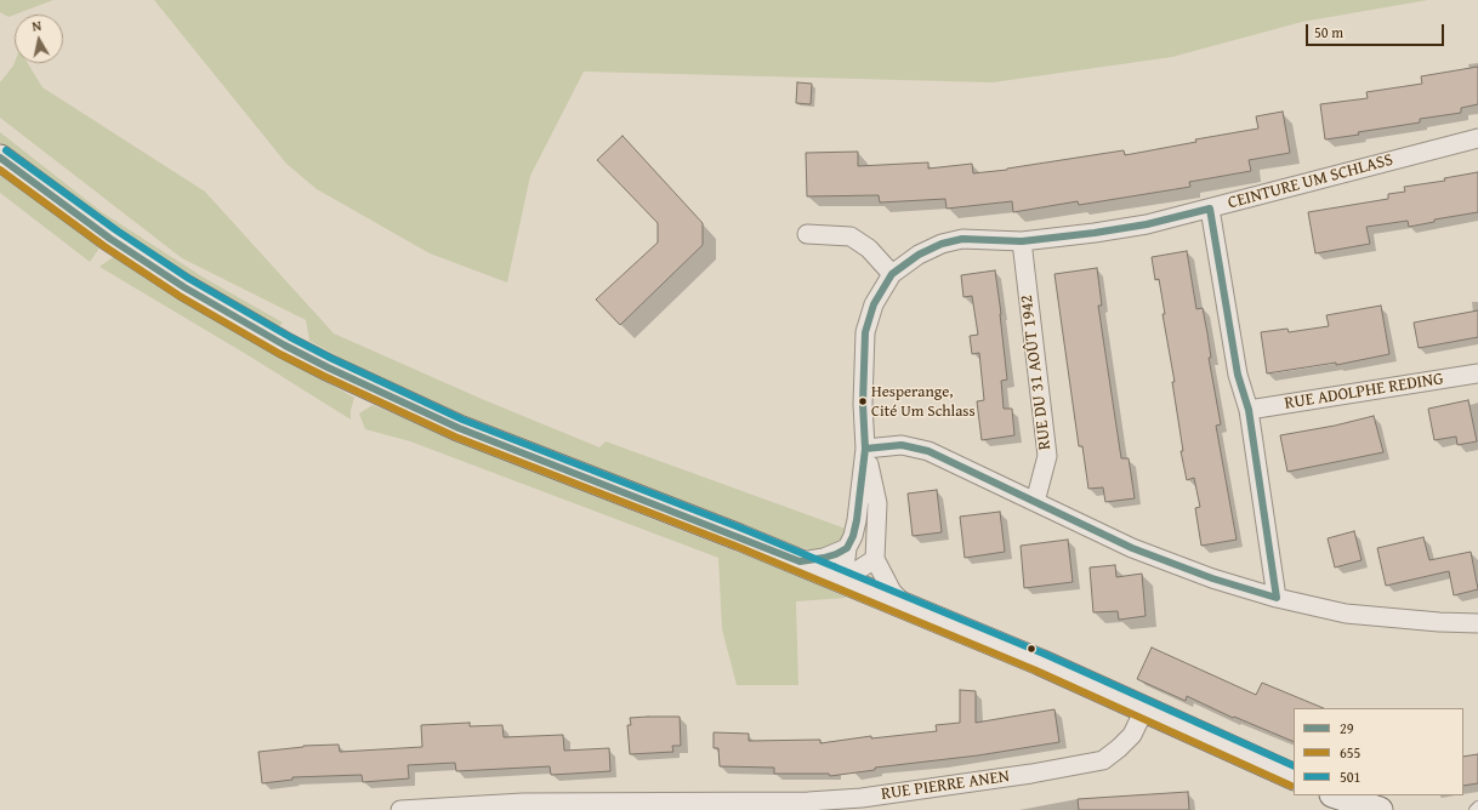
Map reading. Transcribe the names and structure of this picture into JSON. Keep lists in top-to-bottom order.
{
  "streets": {
    "street": [
      "CEINTURE UM SCHLASS",
      "RUE DU 31 AOÛT 1942",
      "RUE ADOLPHE REDING",
      "RUE PIERRE ANEN"
    ]
  },
  "crossings": [
    ["CEINTURE UM SCHLASS", "RUE DU 31 AOÛT 1942"]
  ],
  "places": ["Hesperange, Cité Um Schlass"],
  "lines": ["transit line 501", "transit line 29", "transit line 655"],
  "legend": ["29", "655", "501"],
  "scale_bar": "50 m",
  "north": "top"
}
